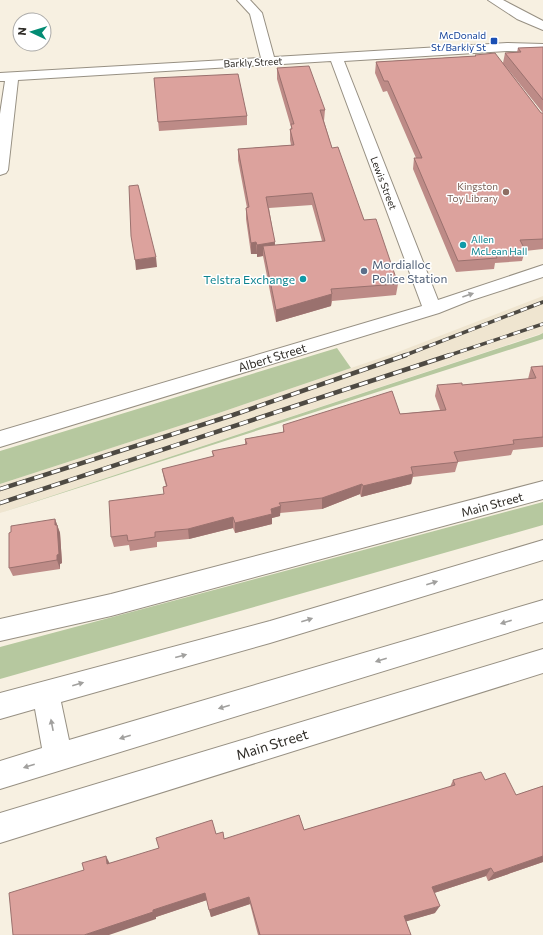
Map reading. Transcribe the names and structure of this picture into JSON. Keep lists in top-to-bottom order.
{
  "streets": {
    "main road": [
      "Barkly Street",
      "Lewis Street",
      "Albert Street",
      "Main Street"
    ]
  },
  "crossings": [
    ["Barkly Street", "Lewis Street"],
    ["Lewis Street", "Albert Street"]
  ],
  "places": {
    "transit": ["McDonald St/Barkly St"],
    "other": [
      "Kingston Toy Library",
      "Allen McLean Hall",
      "Mordialloc Police Station",
      "Telstra Exchange"
    ]
  },
  "north": "left"
}
